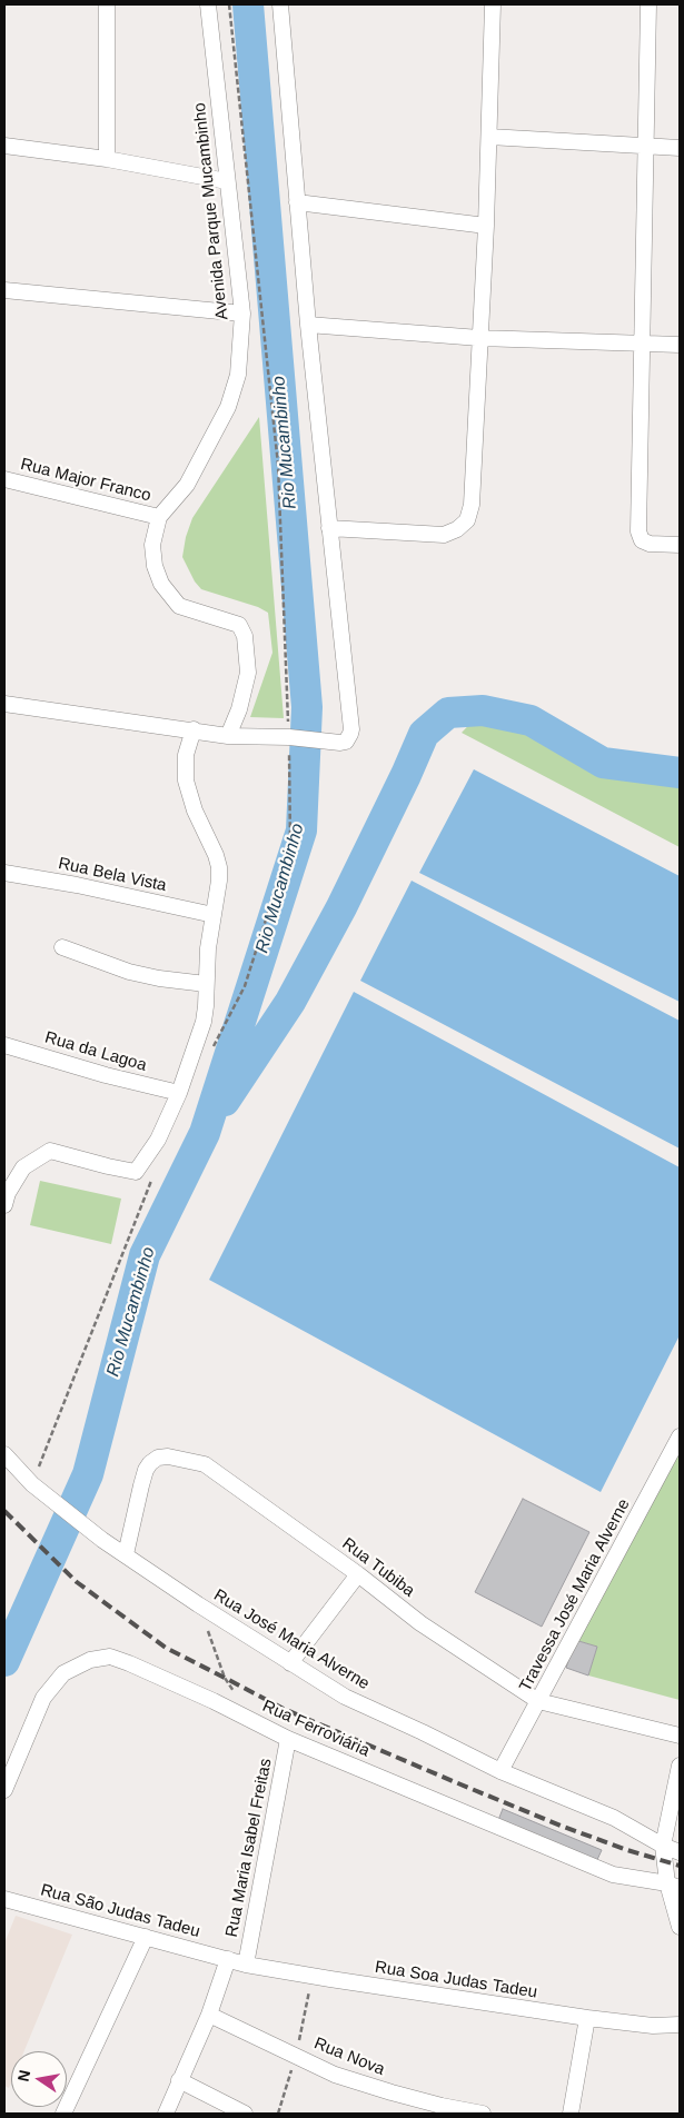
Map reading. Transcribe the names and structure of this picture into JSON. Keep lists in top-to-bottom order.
{
  "streets": {
    "street": [
      "Avenida Parque Mucambinho",
      "Rua Major Franco",
      "Rua Bela Vista",
      "Rua da Lagoa",
      "Rua Tubiba",
      "Travessa José Maria Alverne",
      "Rua José Maria Alverne",
      "Rua Ferroviária",
      "Rua Maria Isabel Freitas",
      "Rua São Judas Tadeu",
      "Rua Soa Judas Tadeu",
      "Rua Nova"
    ]
  },
  "crossings": [
    ["Avenida Parque Mucambinho", "Rua Major Franco"],
    ["Rua Tubiba", "Travessa José Maria Alverne"],
    ["Rua Tubiba", "Rua José Maria Alverne"],
    ["Travessa José Maria Alverne", "Rua José Maria Alverne"],
    ["Rua Ferroviária", "Rua Maria Isabel Freitas"],
    ["Rua Maria Isabel Freitas", "Rua São Judas Tadeu"],
    ["Rua Maria Isabel Freitas", "Rua Soa Judas Tadeu"],
    ["Rua Maria Isabel Freitas", "Rua Nova"],
    ["Rua São Judas Tadeu", "Rua Soa Judas Tadeu"]
  ],
  "water": ["Rio Mucambinho"],
  "north": "left"
}
